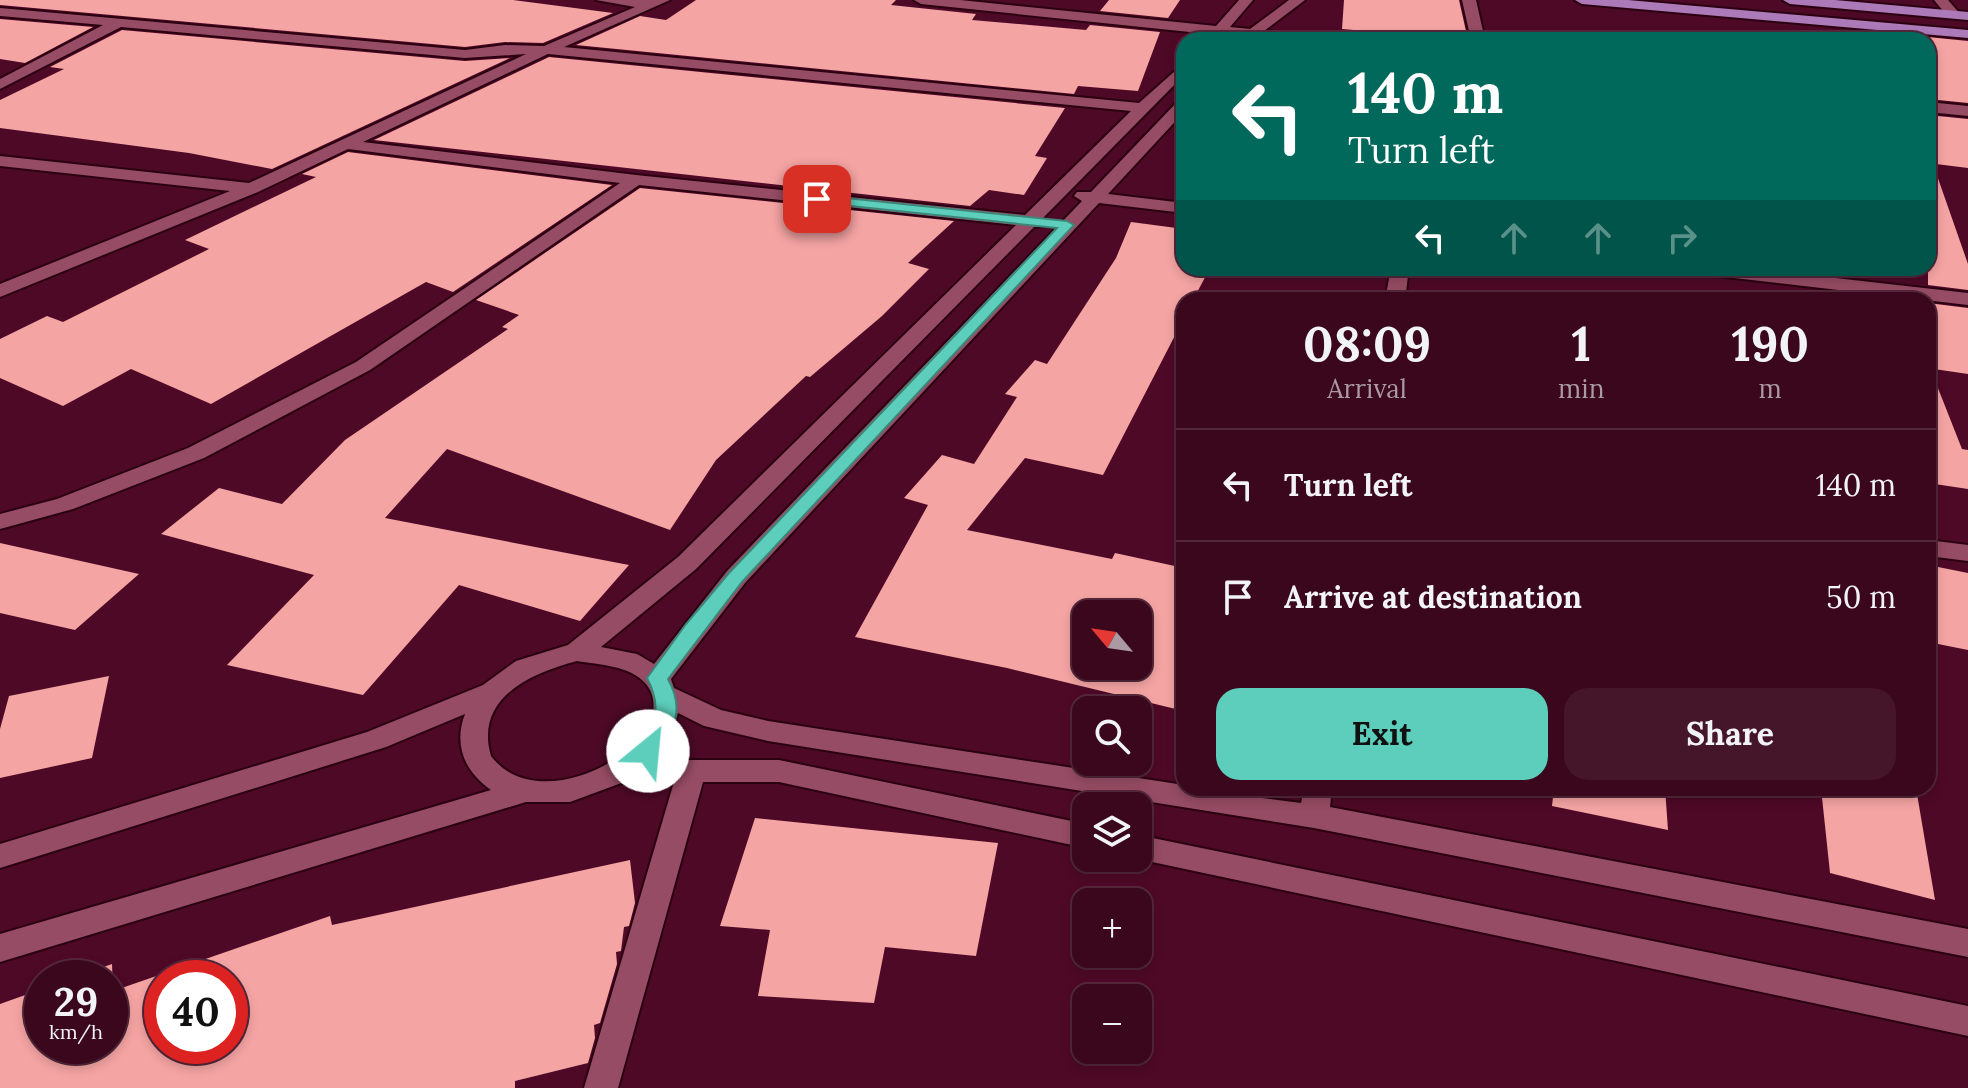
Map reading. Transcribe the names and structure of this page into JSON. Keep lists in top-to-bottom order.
{
  "north": "top left",
  "page": {
    "turn": ["140 m", "Turn left"],
    "eta": [
      "08:09",
      "Arrival",
      "1",
      "min",
      "190",
      "m"
    ],
    "list": [
      {
        "name": "Turn left",
        "value": "140 m"
      },
      {
        "name": "Arrive at destination",
        "value": "50 m"
      }
    ],
    "map_buttons": ["+", "−"],
    "buttons": ["Exit", "Share"],
    "speed": "29 km/h",
    "limit": "40"
  }
}
